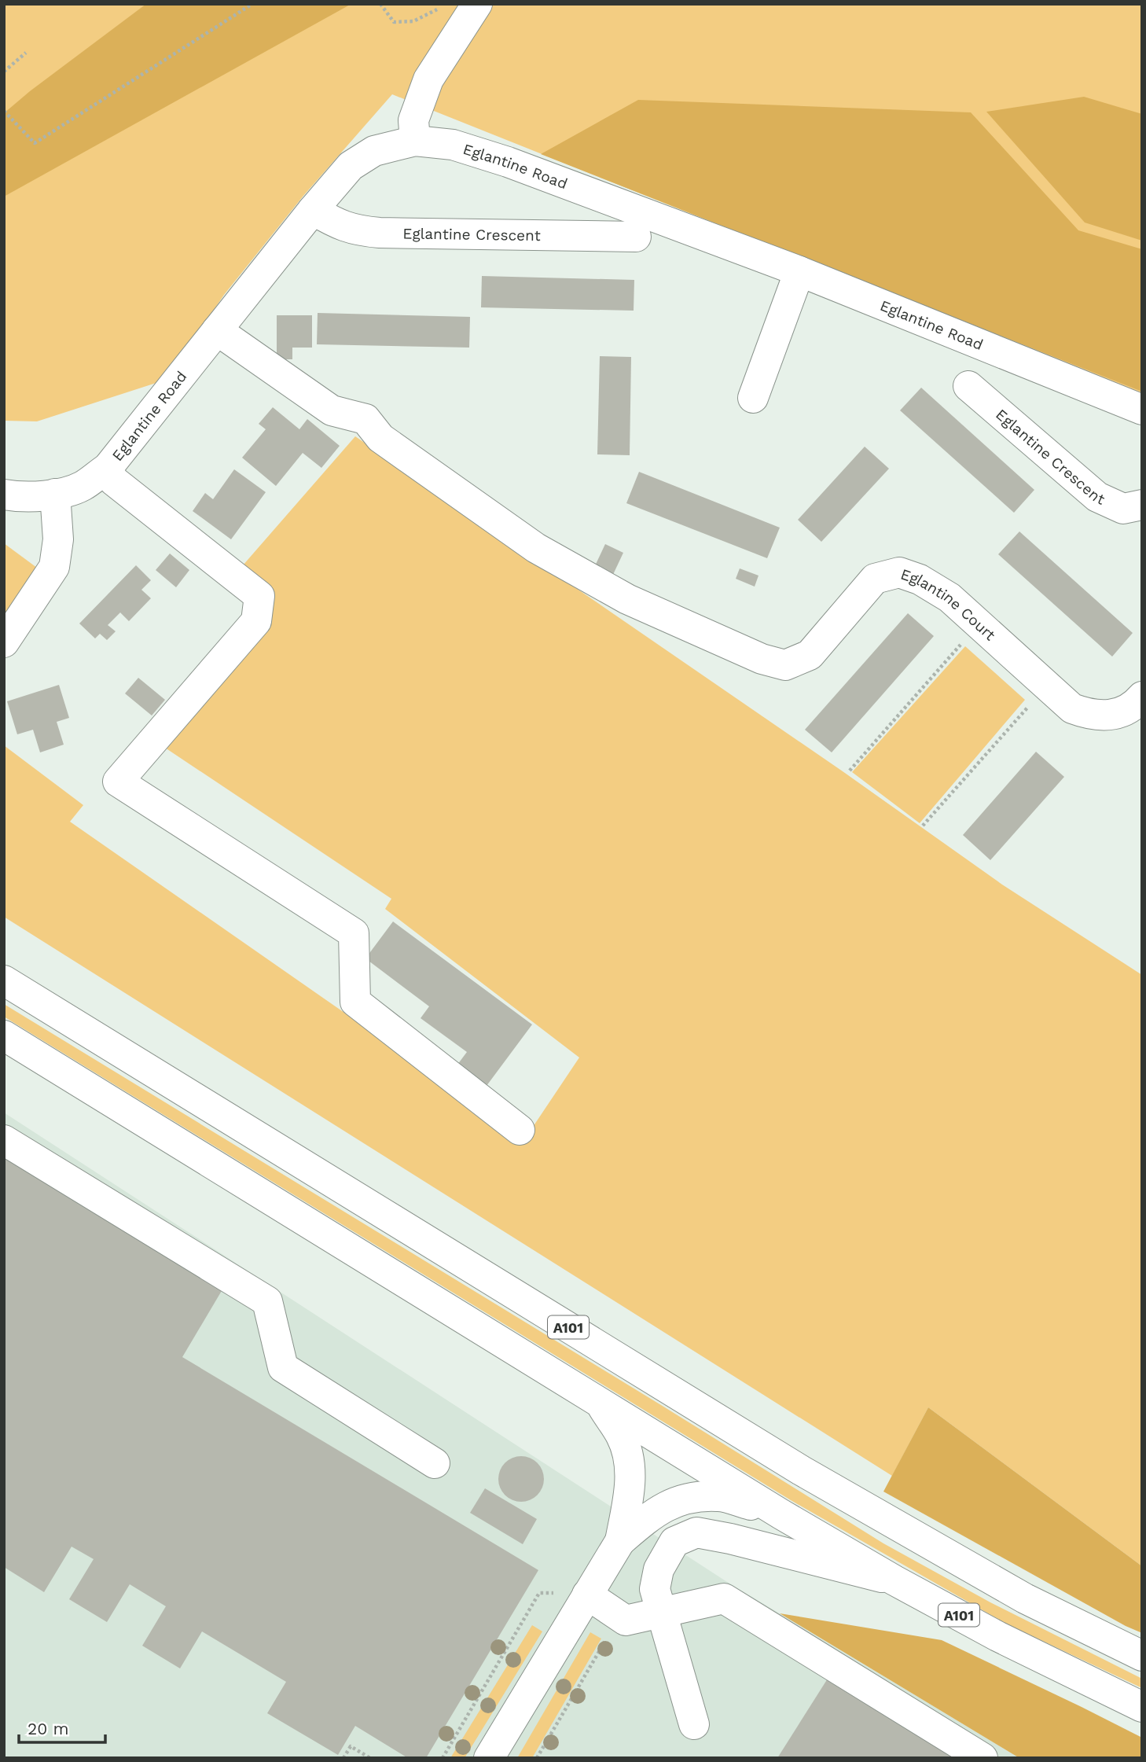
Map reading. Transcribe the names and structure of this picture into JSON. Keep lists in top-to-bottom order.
{
  "streets": {
    "main road": [
      "Eglantine Road",
      "Eglantine Crescent",
      "Eglantine Court",
      "A101"
    ]
  },
  "crossings": [
    ["Eglantine Road", "Eglantine Crescent"],
    ["Eglantine Road", "Eglantine Court"]
  ],
  "scale_bar": "20 m"
}
